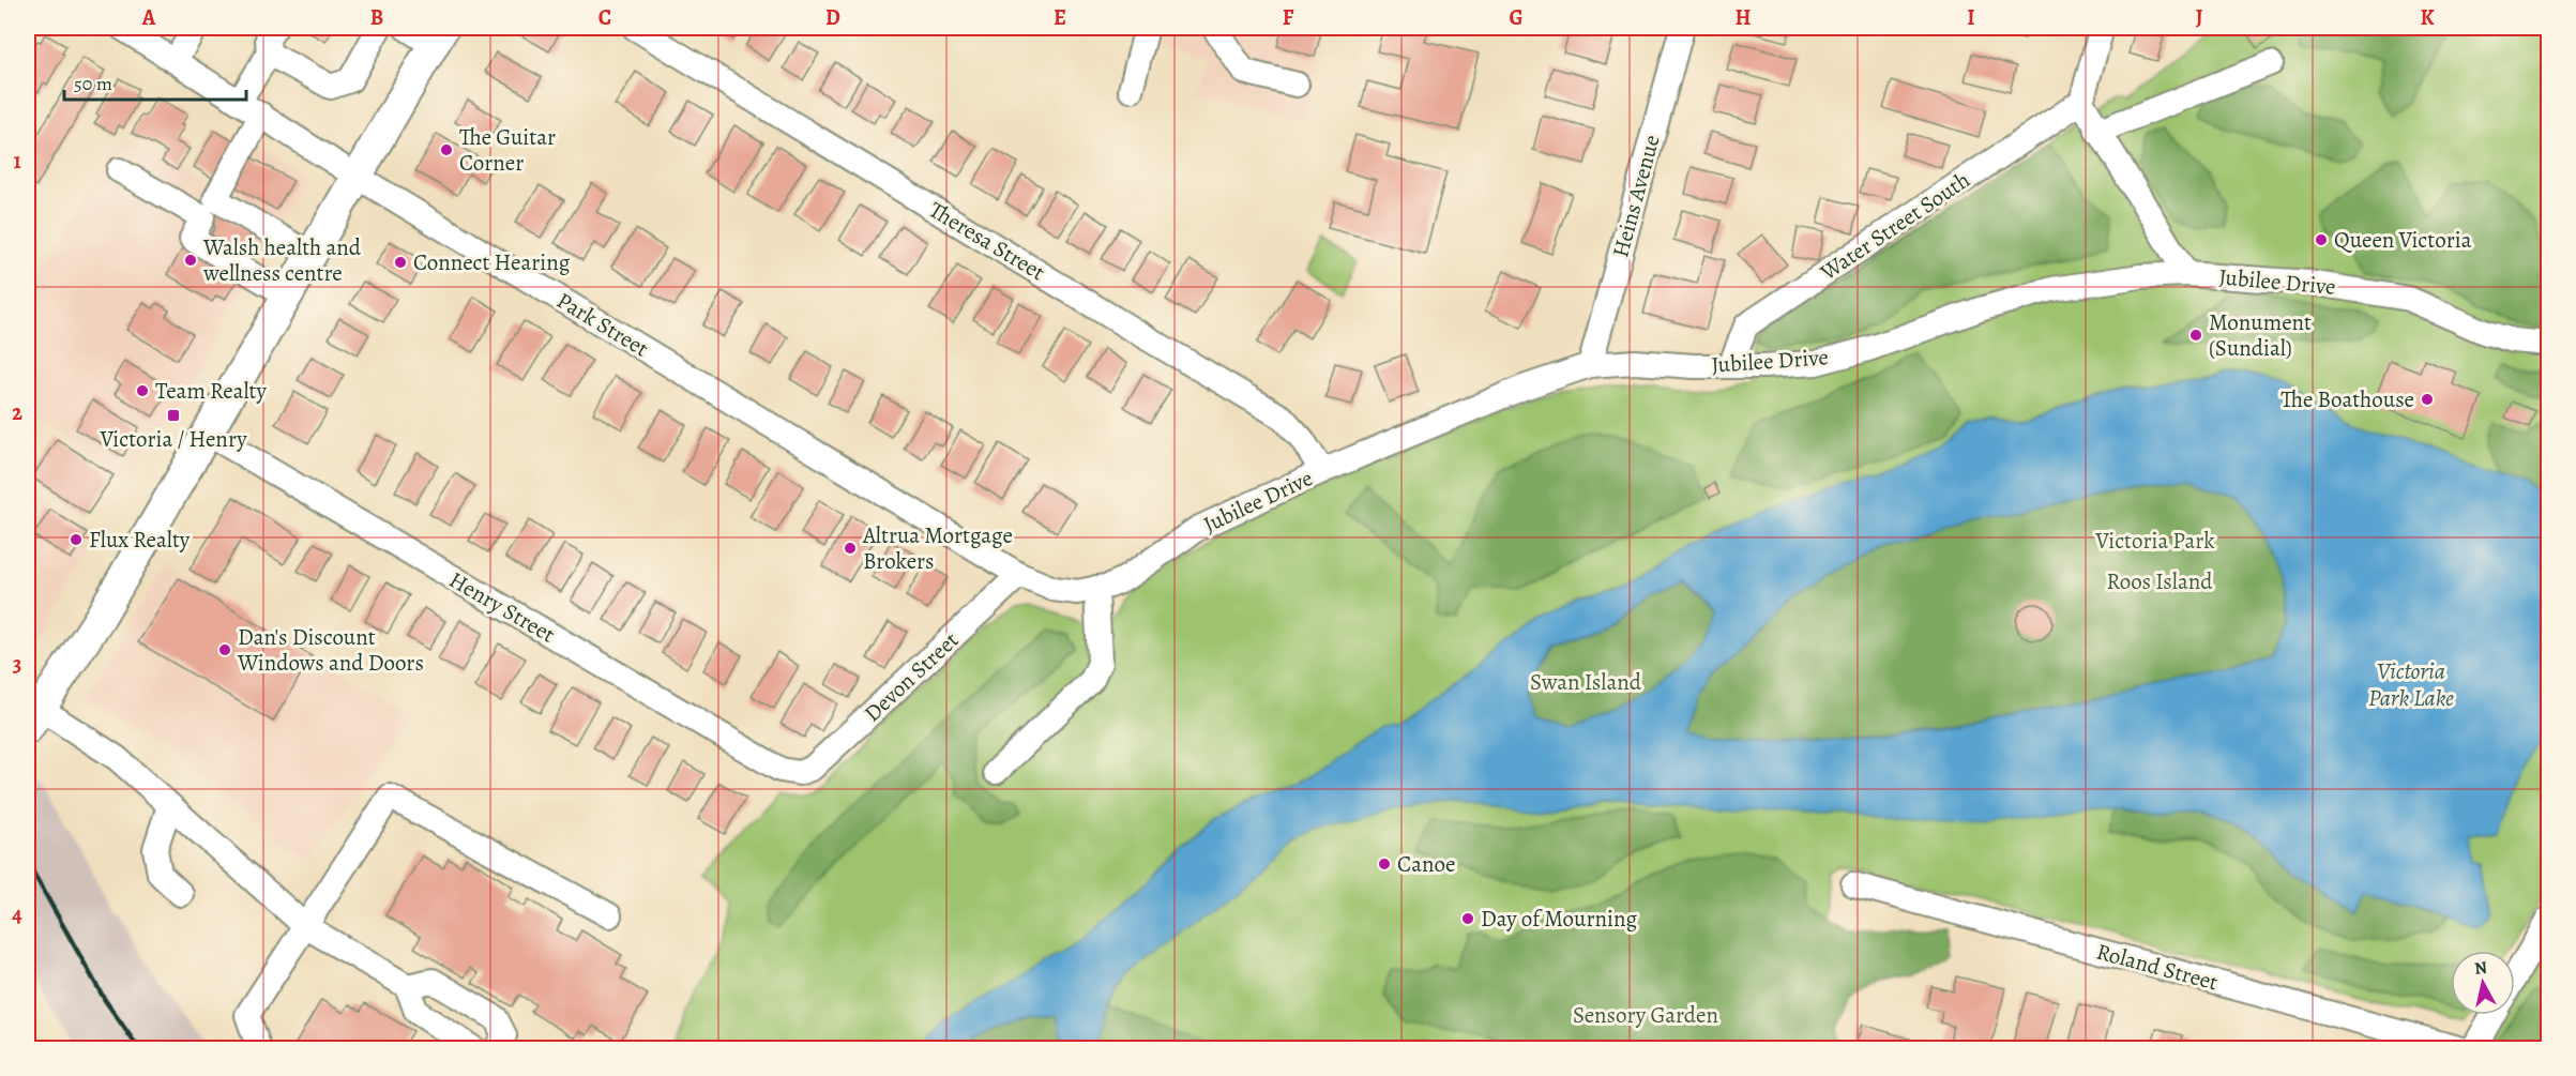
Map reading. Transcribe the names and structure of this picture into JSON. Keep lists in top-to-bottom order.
{
  "streets": {
    "street": [
      "Heins Avenue",
      "Water Street South",
      "Theresa Street",
      "Jubilee Drive",
      "Park Street",
      "Henry Street",
      "Devon Street",
      "Roland Street"
    ]
  },
  "crossings": [
    ["Heins Avenue", "Jubilee Drive"],
    ["Water Street South", "Jubilee Drive"],
    ["Theresa Street", "Jubilee Drive"],
    ["Jubilee Drive", "Park Street"],
    ["Park Street", "Devon Street"],
    ["Henry Street", "Devon Street"]
  ],
  "water": ["Victoria Park Lake"],
  "parks": [
    "Victoria Park",
    "Roos Island",
    "Swan Island",
    "Sensory Garden"
  ],
  "places": {
    "other": [
      "The Guitar Corner",
      "Queen Victoria",
      "Walsh health and wellness centre",
      "Connect Hearing",
      "Monument (Sundial)",
      "Team Realty",
      "The Boathouse",
      "Flux Realty",
      "Altrua Mortgage Brokers",
      "Dan's Discount Windows and Doors",
      "Canoe",
      "Day of Mourning"
    ],
    "transit": ["Victoria / Henry"]
  },
  "scale_bar": "50 m",
  "north": "top",
  "grid": {
    "columns": [
      "A",
      "B",
      "C",
      "D",
      "E",
      "F",
      "G",
      "H",
      "I",
      "J",
      "K"
    ],
    "rows": [
      "1",
      "2",
      "3",
      "4"
    ]
  }
}
